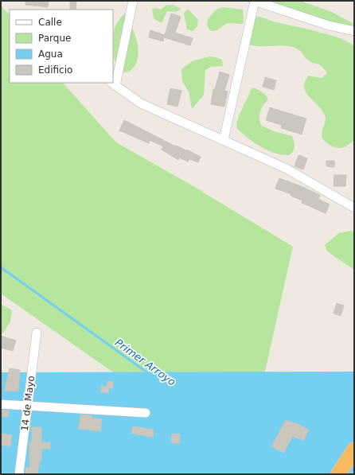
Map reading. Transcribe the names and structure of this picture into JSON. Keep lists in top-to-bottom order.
{
  "streets": {
    "street": ["14 de Mayo"]
  },
  "water": ["Primer Arroyo"],
  "legend": [
    "Calle",
    "Parque",
    "Agua",
    "Edificio"
  ]
}
